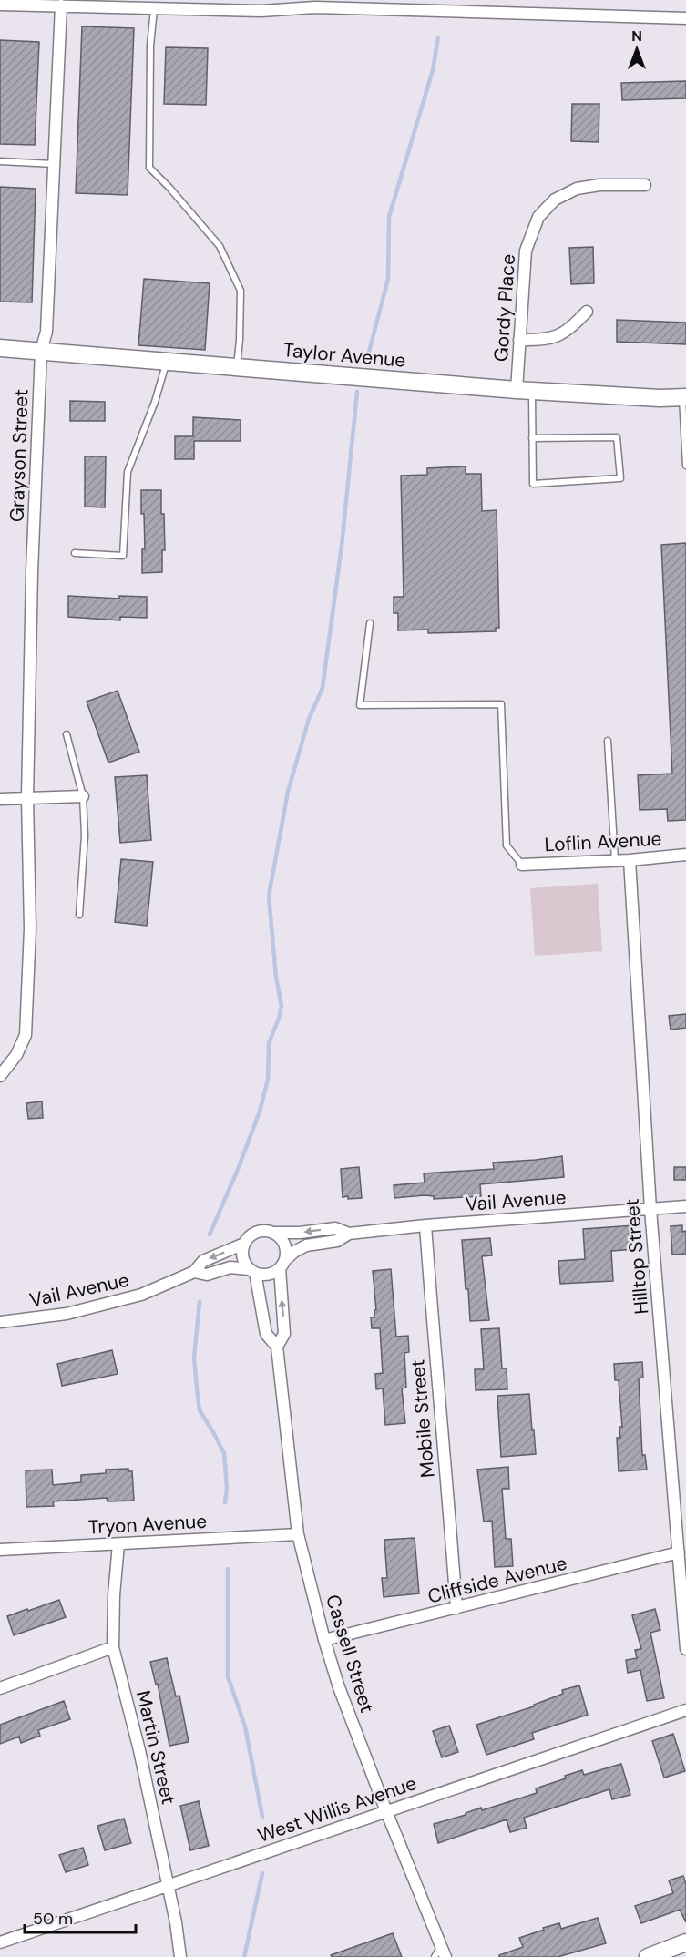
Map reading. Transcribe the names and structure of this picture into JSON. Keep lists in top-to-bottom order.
{
  "streets": {
    "street": [
      "Gordy Place",
      "Taylor Avenue",
      "Grayson Street",
      "Loflin Avenue",
      "Vail Avenue",
      "Hilltop Street",
      "Mobile Street",
      "Tryon Avenue",
      "Cliffside Avenue",
      "Cassell Street",
      "Martin Street",
      "West Willis Avenue"
    ]
  },
  "crossings": [
    ["Gordy Place", "Taylor Avenue"],
    ["Taylor Avenue", "Grayson Street"],
    ["Loflin Avenue", "Hilltop Street"],
    ["Vail Avenue", "Hilltop Street"],
    ["Vail Avenue", "Mobile Street"],
    ["Vail Avenue", "Cassell Street"],
    ["Hilltop Street", "Cliffside Avenue"],
    ["Mobile Street", "Cliffside Avenue"],
    ["Tryon Avenue", "Cassell Street"],
    ["Tryon Avenue", "Martin Street"],
    ["Cliffside Avenue", "Cassell Street"],
    ["Cassell Street", "West Willis Avenue"],
    ["Martin Street", "West Willis Avenue"]
  ],
  "scale_bar": "50 m",
  "north": "top"
}
